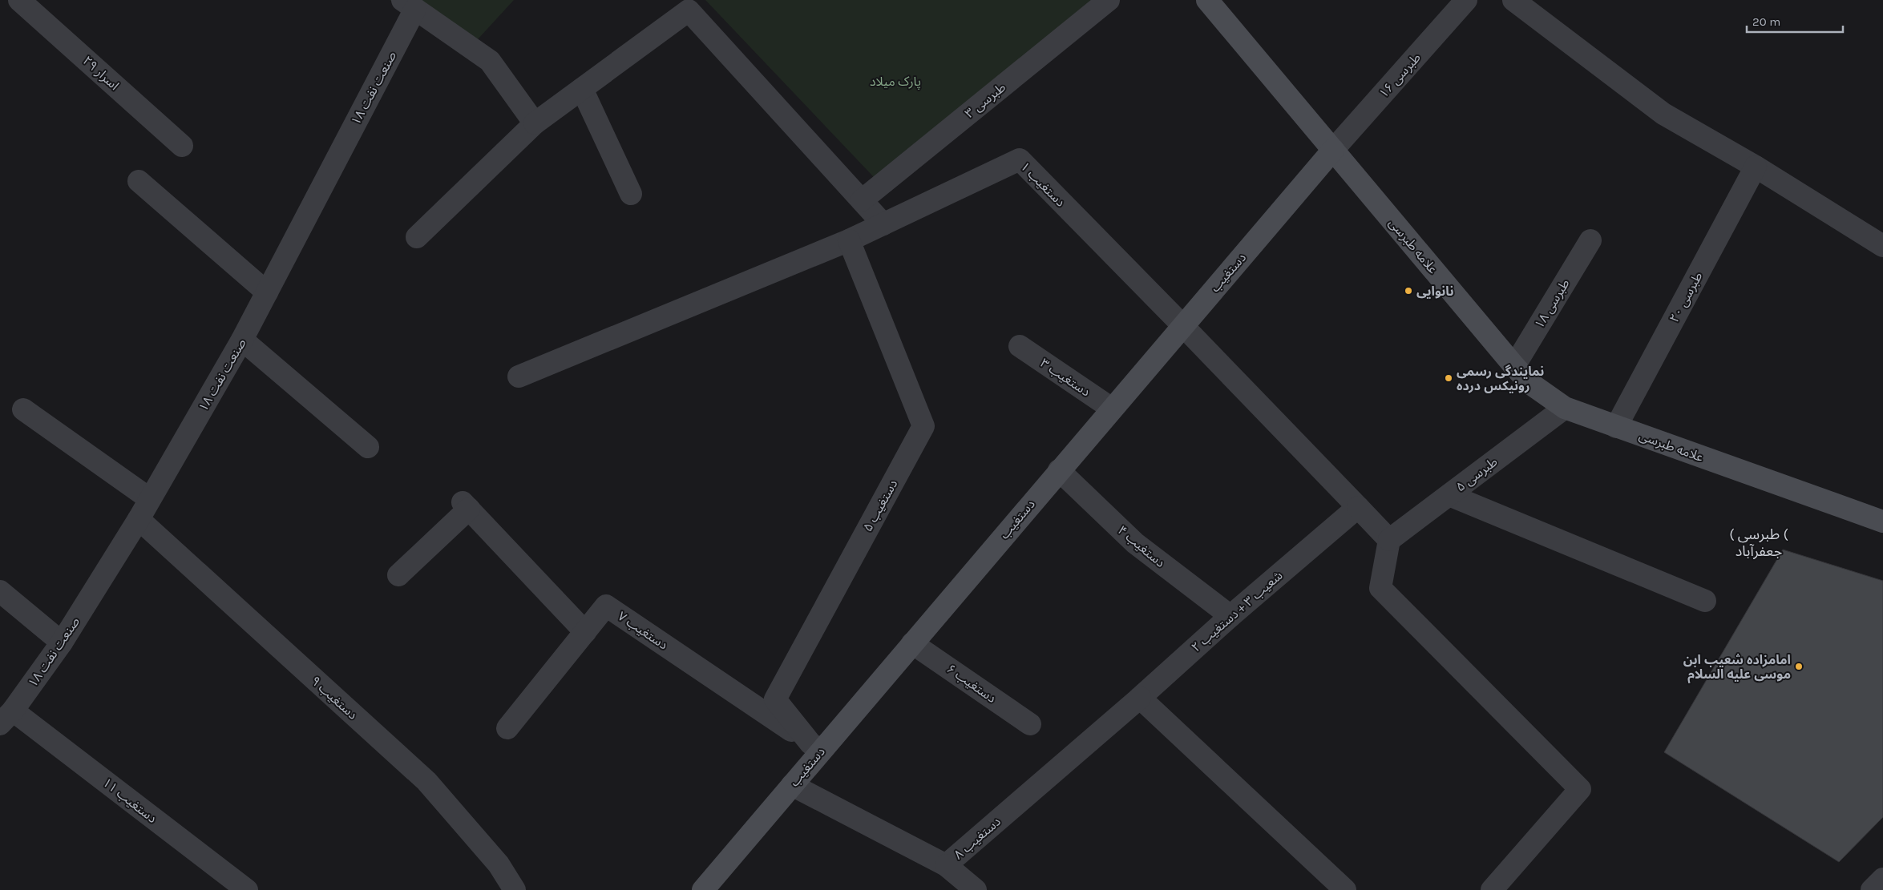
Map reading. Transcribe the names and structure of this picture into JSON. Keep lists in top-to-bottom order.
{
  "streets": {
    "main road": ["علامه طبرسی", "دستغیب"],
    "street": [
      "اسرار ۲۹",
      "طبرسی ۱۶",
      "صنعت نفت ۱۸",
      "طبرسی ۳",
      "دستغیب ۱",
      "طبرسی ۲۰",
      "طبرسی ۱۸",
      "دستغیب ۳",
      "طبرسی ۵",
      "دستغیب ۵",
      "دستغیب ۴",
      "شعیب ۳ + دستغیب ۲",
      "دستغیب ۷",
      "دستغیب ۶",
      "دستغیب ۹",
      "دستغیب ۱۱",
      "دستغیب ۸"
    ]
  },
  "crossings": [
    ["طبرسی ۱۶", "علامه طبرسی"],
    ["طبرسی ۱۶", "دستغیب"],
    ["صنعت نفت ۱۸", "دستغیب ۹"],
    ["صنعت نفت ۱۸", "دستغیب ۱۱"],
    ["دستغیب ۱", "دستغیب"],
    ["دستغیب ۱", "دستغیب ۵"],
    ["علامه طبرسی", "دستغیب"],
    ["علامه طبرسی", "طبرسی ۲۰"],
    ["علامه طبرسی", "طبرسی ۱۸"],
    ["علامه طبرسی", "طبرسی ۵"],
    ["دستغیب", "دستغیب ۳"],
    ["دستغیب", "دستغیب ۵"],
    ["دستغیب", "دستغیب ۴"],
    ["دستغیب", "دستغیب ۷"],
    ["دستغیب", "دستغیب ۶"],
    ["دستغیب", "دستغیب ۸"],
    ["دستغیب ۵", "دستغیب ۷"],
    ["دستغیب ۴", "شعیب ۳ + دستغیب ۲"],
    ["شعیب ۳ + دستغیب ۲", "دستغیب ۸"]
  ],
  "districts": ["( طبرسی ( جعفرآباد"],
  "parks": ["پارک میلاد"],
  "places": ["نانوایی", "نمایندگی رسمی رونیکس درده", "امامزاده شعیب ابن موسی علیه السلام"],
  "scale_bar": "20 m"
}
